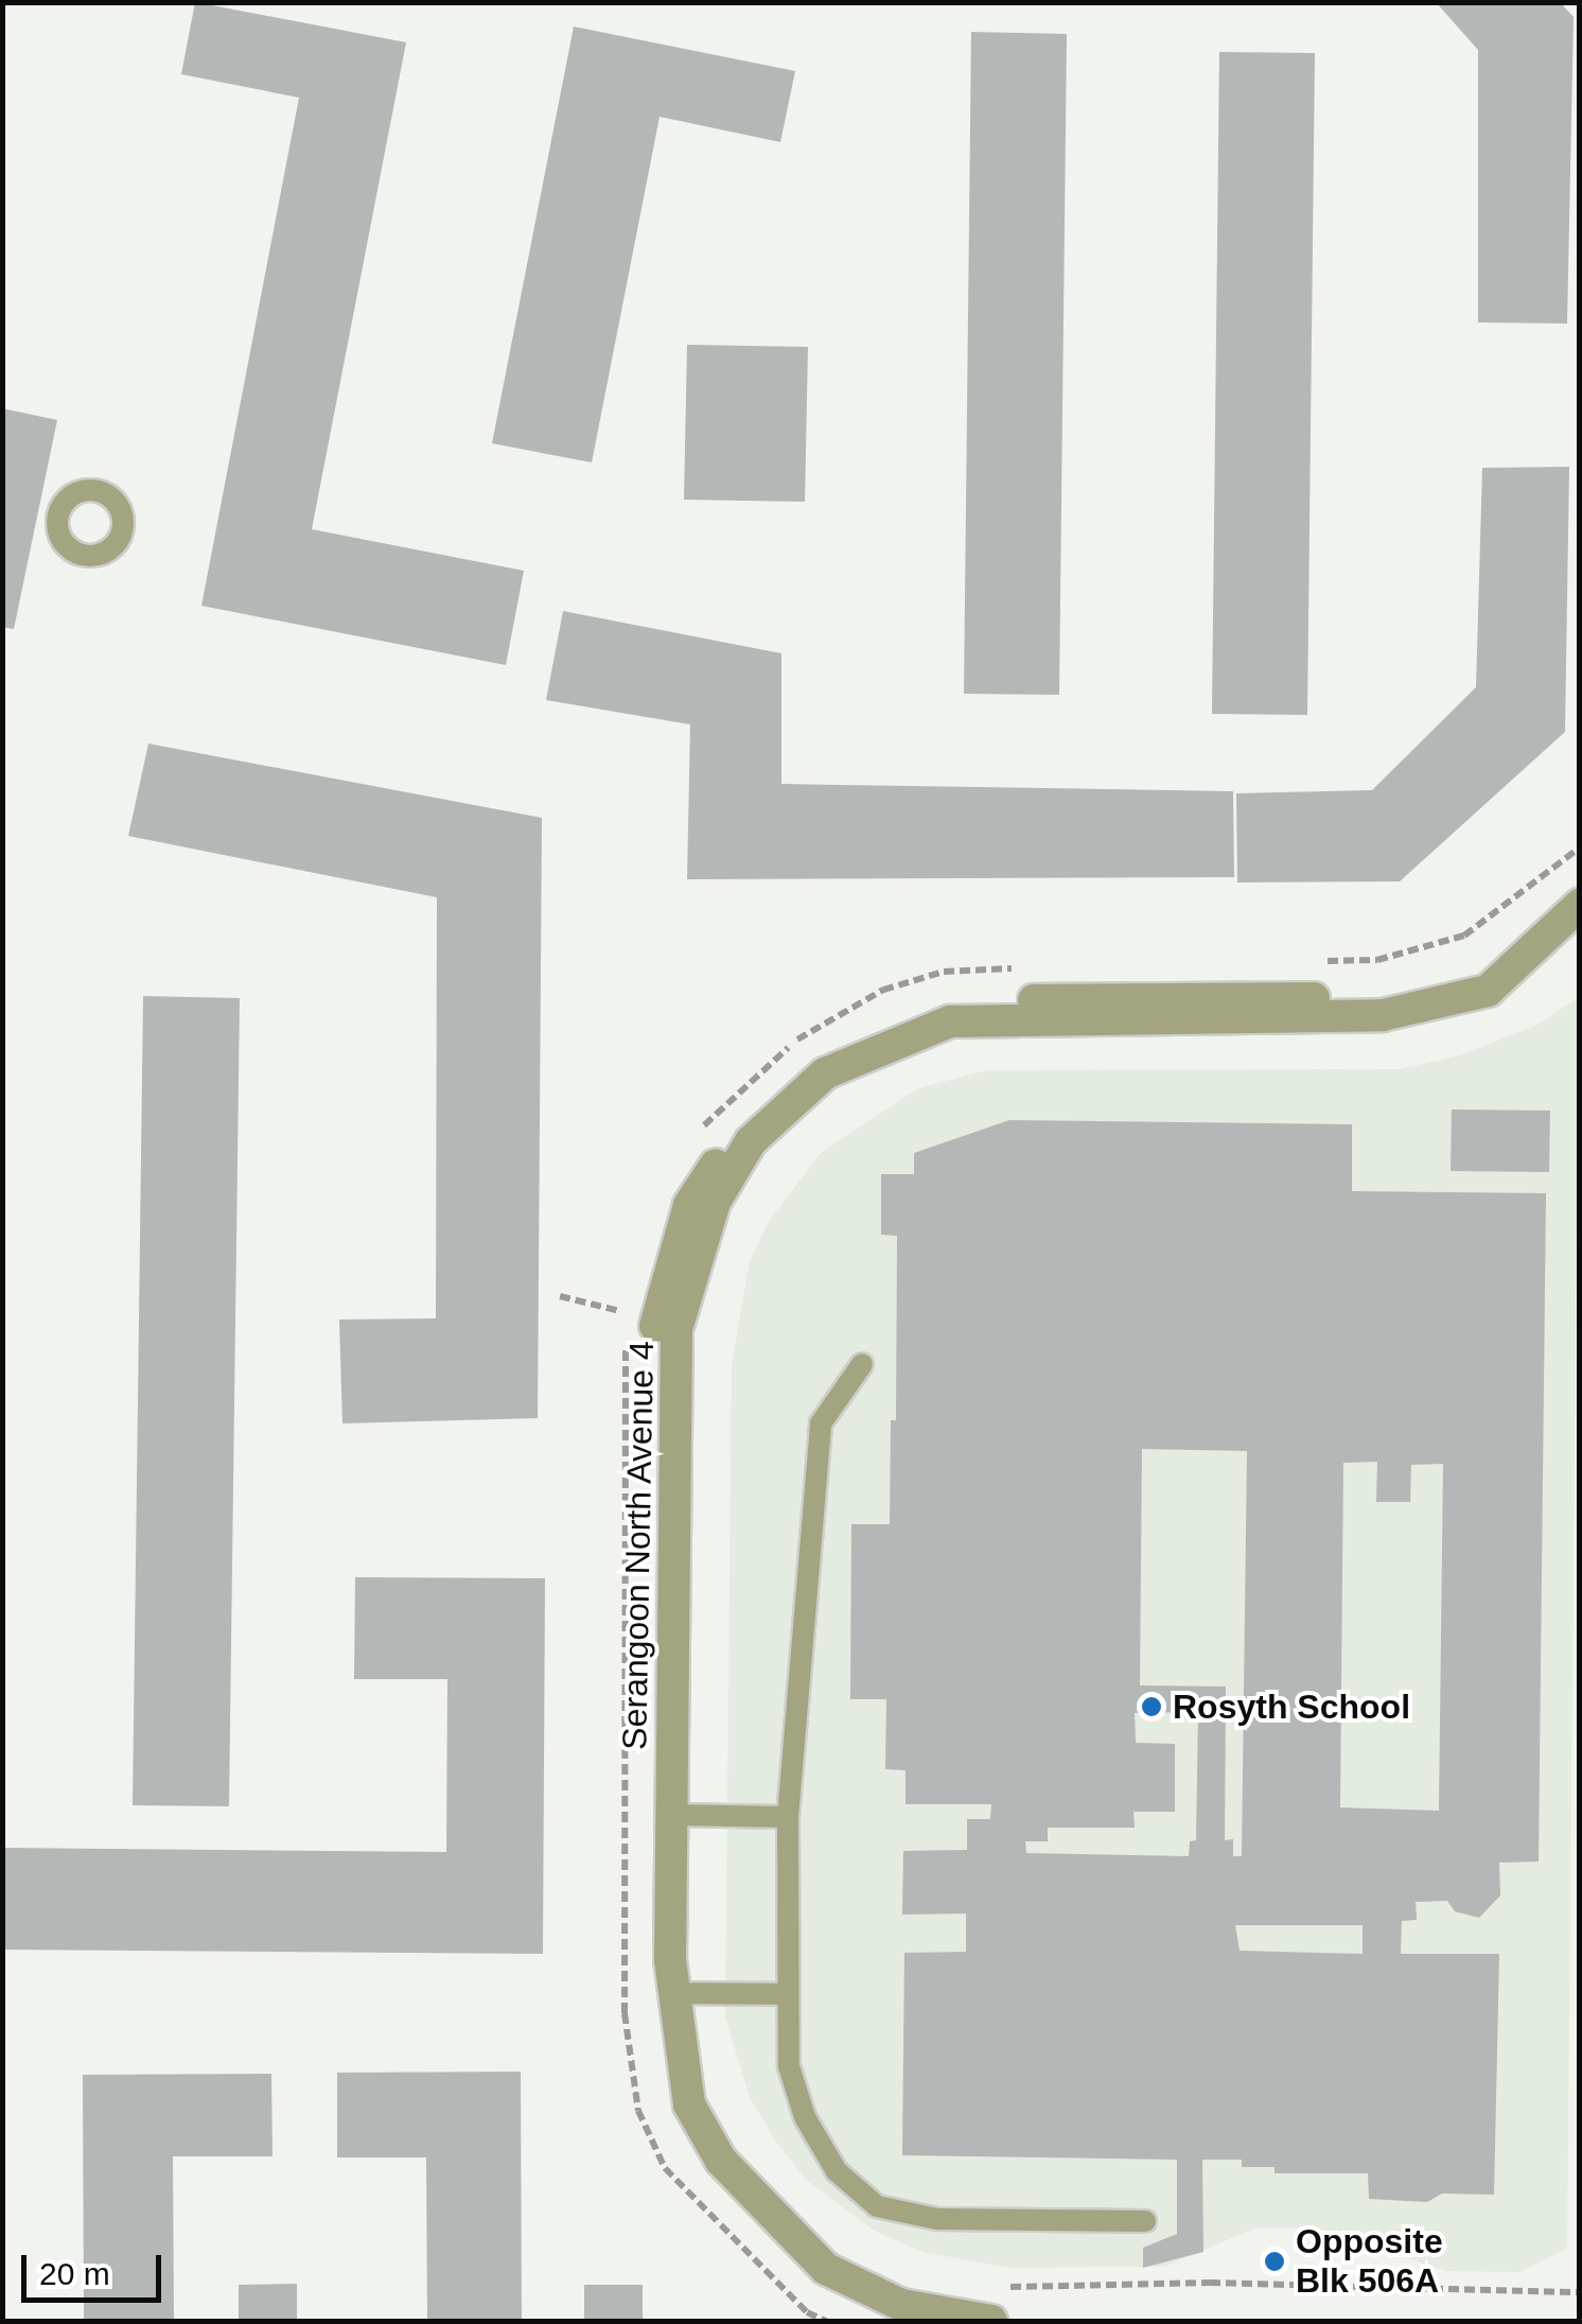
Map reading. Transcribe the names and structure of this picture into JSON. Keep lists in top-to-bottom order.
{
  "streets": {
    "street": ["Serangoon North Avenue 4"]
  },
  "places": ["Rosyth School", "Opposite Blk 506A"],
  "scale_bar": "20 m"
}
